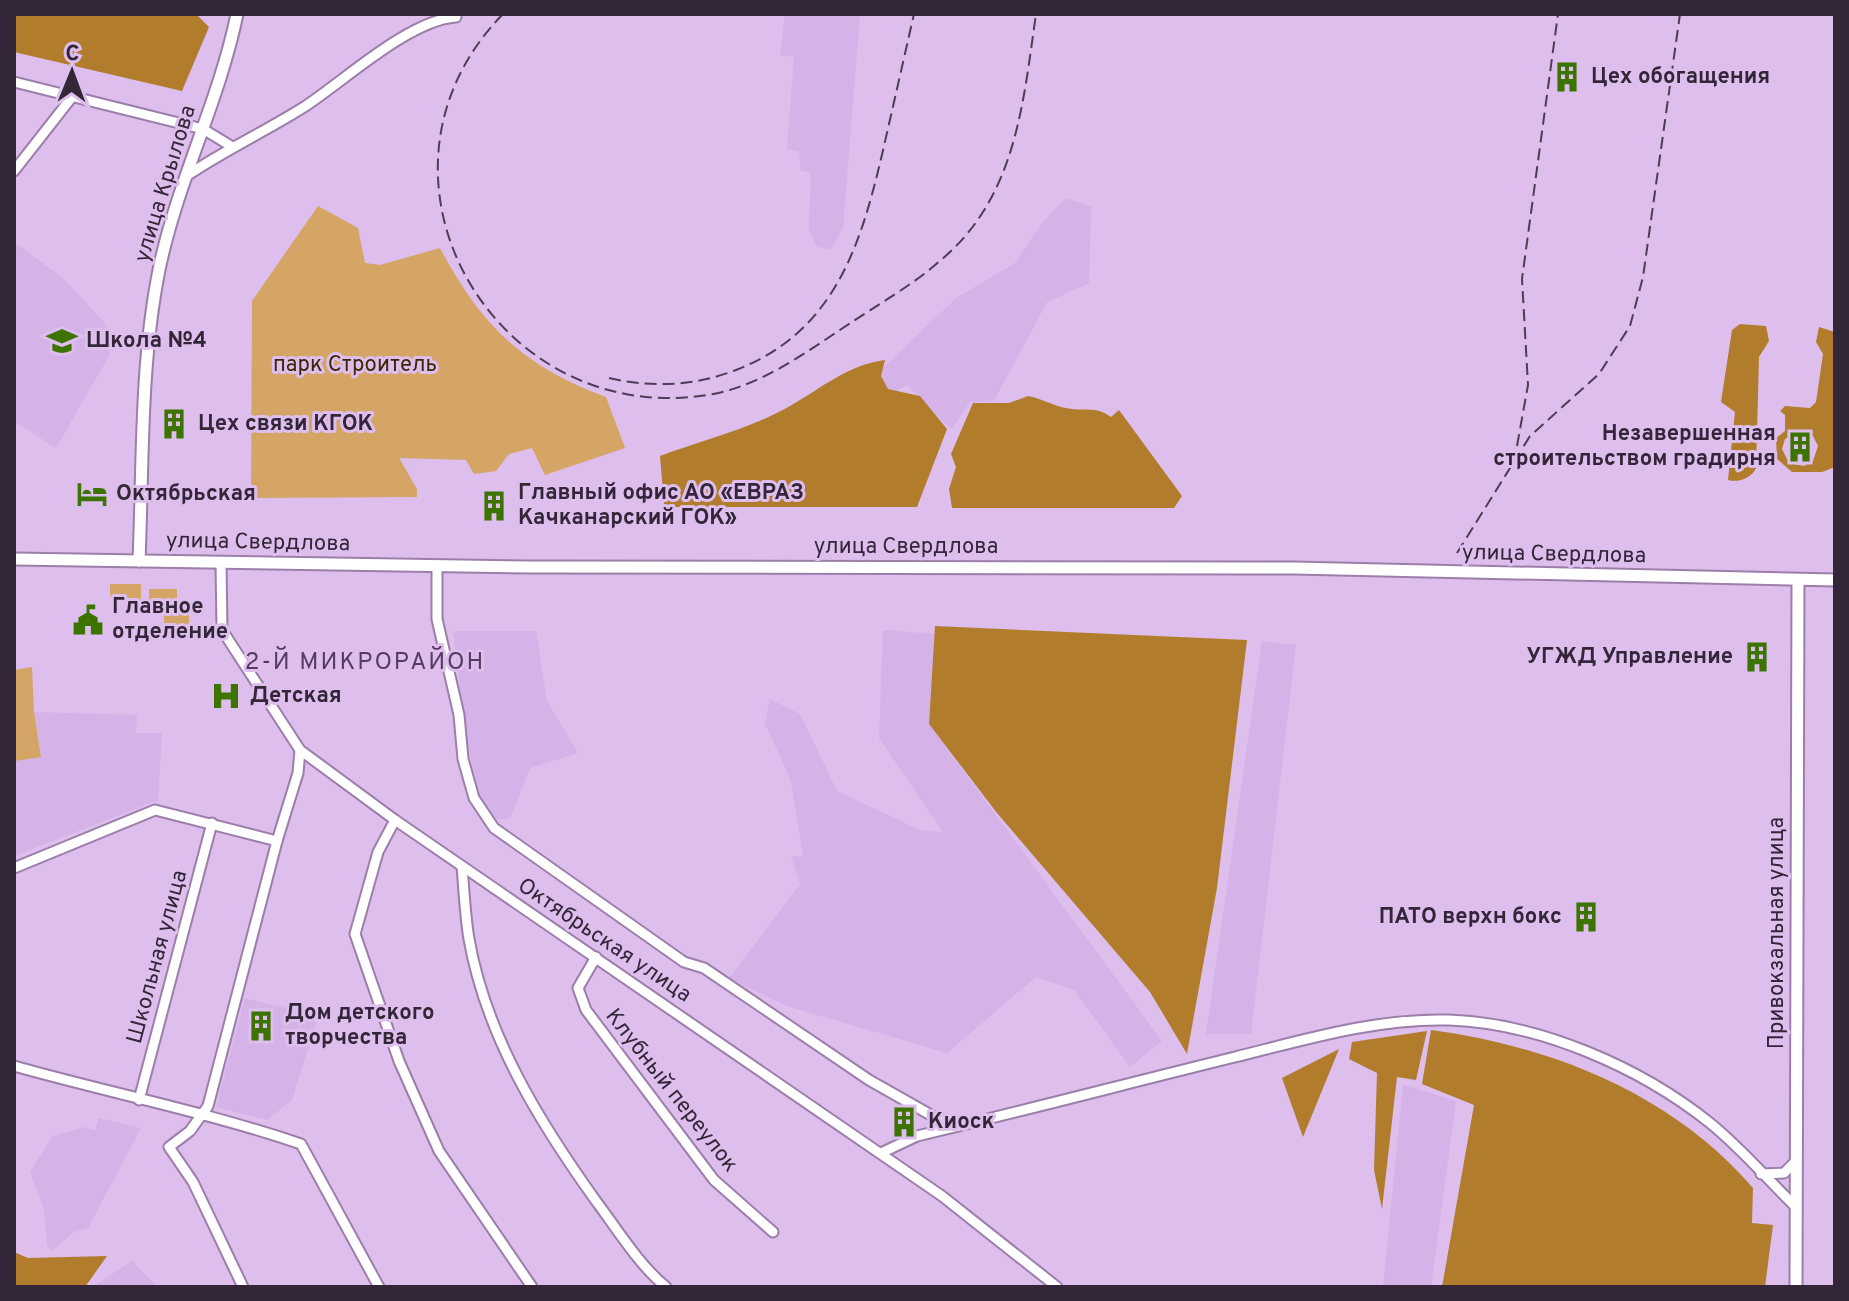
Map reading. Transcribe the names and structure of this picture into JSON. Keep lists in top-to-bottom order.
{
  "streets": {
    "main road": ["улица Крылова", "улица Свердлова", "Привокзальная улица"],
    "street": ["Октябрьская улица", "Школьная улица", "Клубный переулок"]
  },
  "crossings": [
    ["улица Крылова", "улица Свердлова"],
    ["улица Свердлова", "Привокзальная улица"],
    ["улица Свердлова", "Октябрьская улица"],
    ["Октябрьская улица", "Клубный переулок"]
  ],
  "districts": ["2-Й МИКРОРАЙОН"],
  "parks": ["парк Строитель"],
  "places": {
    "building": [
      "Цех обогащения",
      "Цех связи КГОК",
      "Незавершенная строительством градирня",
      "Главный офис АО «ЕВРАЗ Качканарский ГОК»",
      "УГЖД Управление",
      "ПАТО верхн бокс",
      "Дом детского творчества",
      "Киоск"
    ],
    "school or university": ["Школа №4"],
    "hotel": ["Октябрьская"],
    "public building": ["Главное отделение"],
    "hospital": ["Детская"]
  },
  "north": "top"
}
